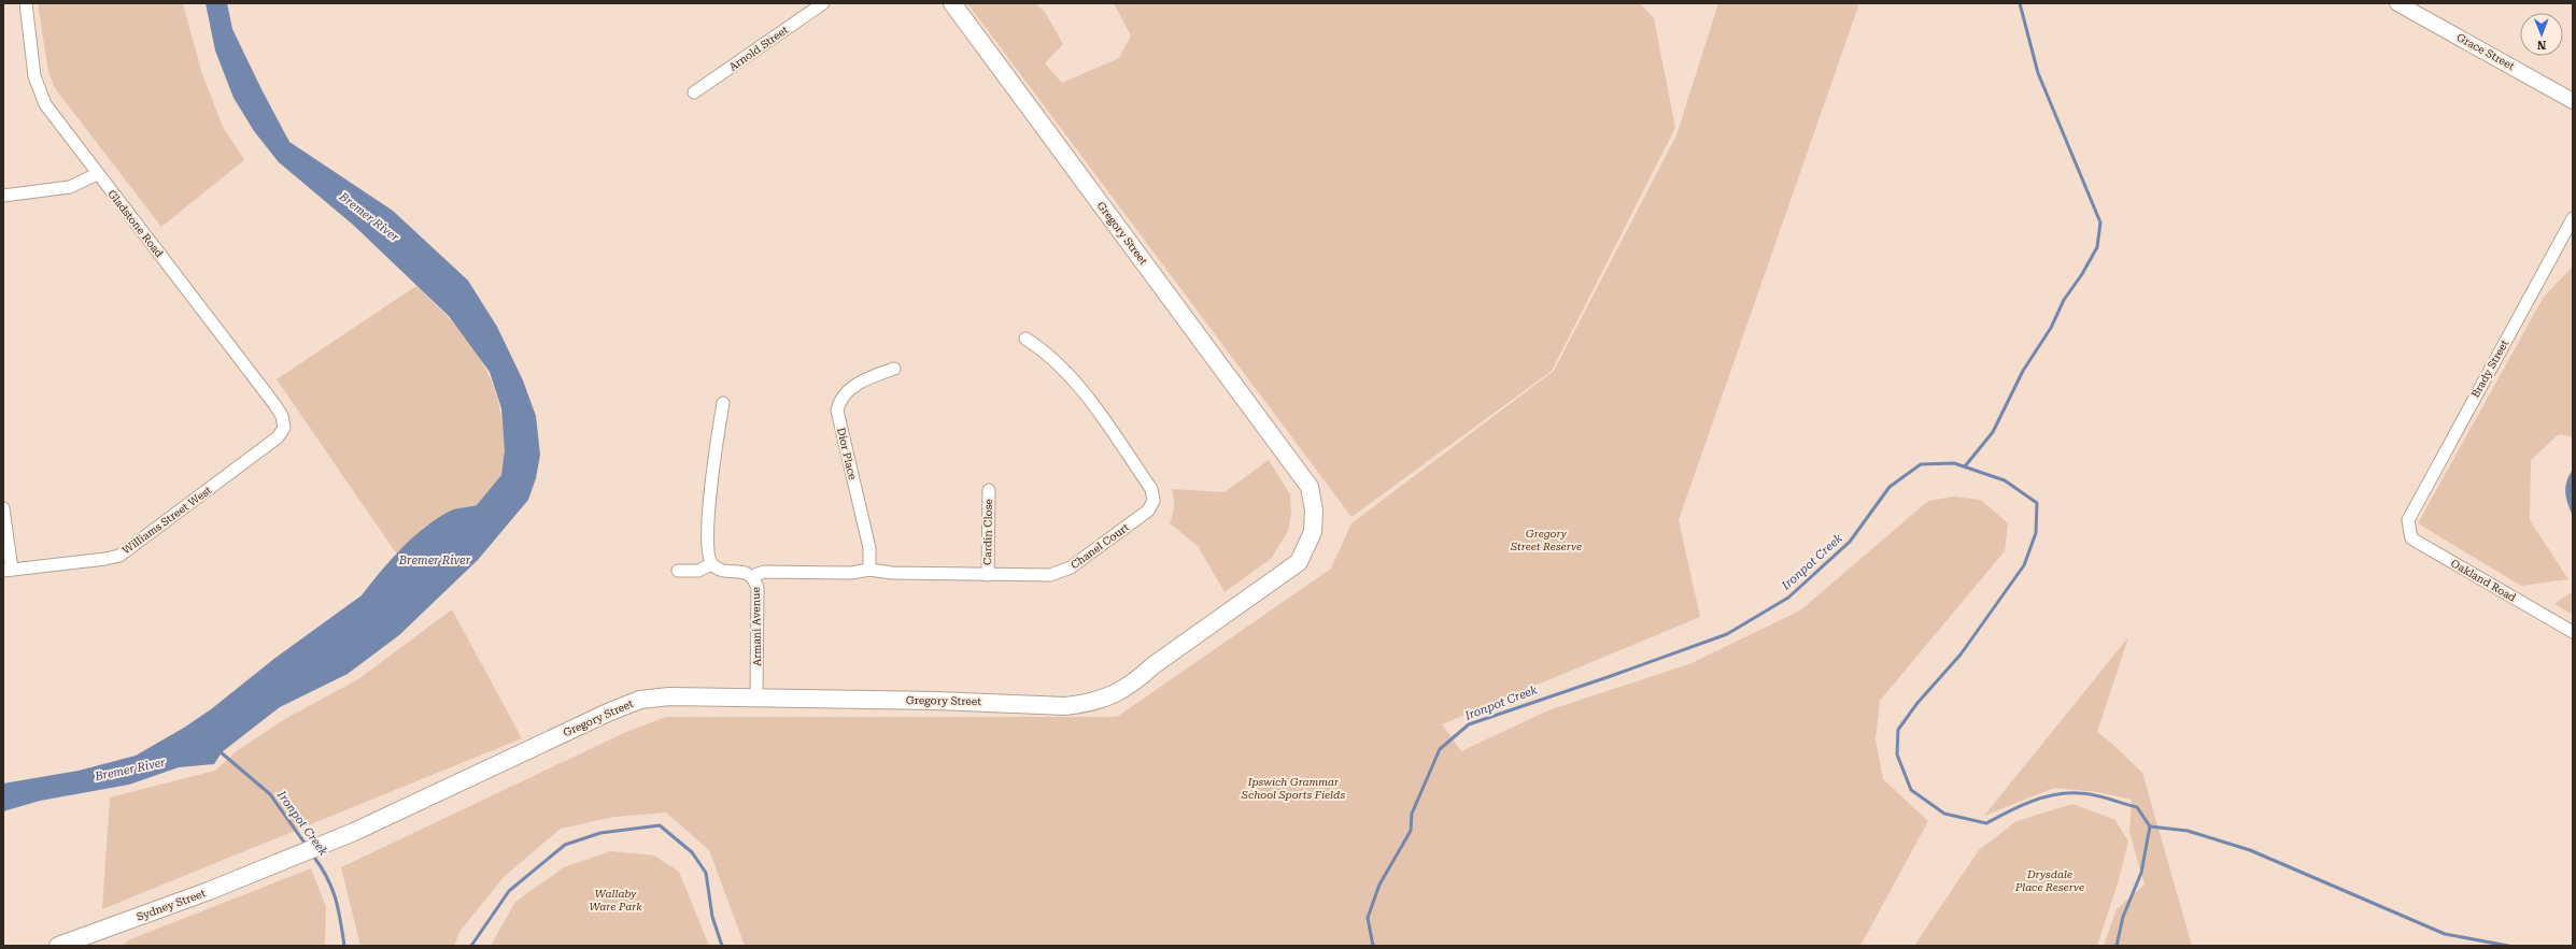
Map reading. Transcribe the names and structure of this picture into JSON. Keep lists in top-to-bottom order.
{
  "streets": {
    "main road": ["Gregory Street", "Sydney Street"],
    "street": [
      "Arnold Street",
      "Grace Street",
      "Gladstone Road",
      "Brady Street",
      "Dior Place",
      "Williams Street West",
      "Cardin Close",
      "Chanel Court",
      "Oakland Road",
      "Armani Avenue"
    ]
  },
  "crossings": [
    ["Gladstone Road", "Williams Street West"],
    ["Gregory Street", "Armani Avenue"],
    ["Gregory Street", "Sydney Street"],
    ["Brady Street", "Oakland Road"],
    ["Dior Place", "Chanel Court"],
    ["Cardin Close", "Chanel Court"],
    ["Chanel Court", "Armani Avenue"]
  ],
  "water": ["Bremer River", "Ironpot Creek"],
  "parks": [
    "Gregory Street Reserve",
    "Ipswich Grammar School Sports Fields",
    "Drysdale Place Reserve",
    "Wallaby Ware Park"
  ],
  "north": "bottom"
}
